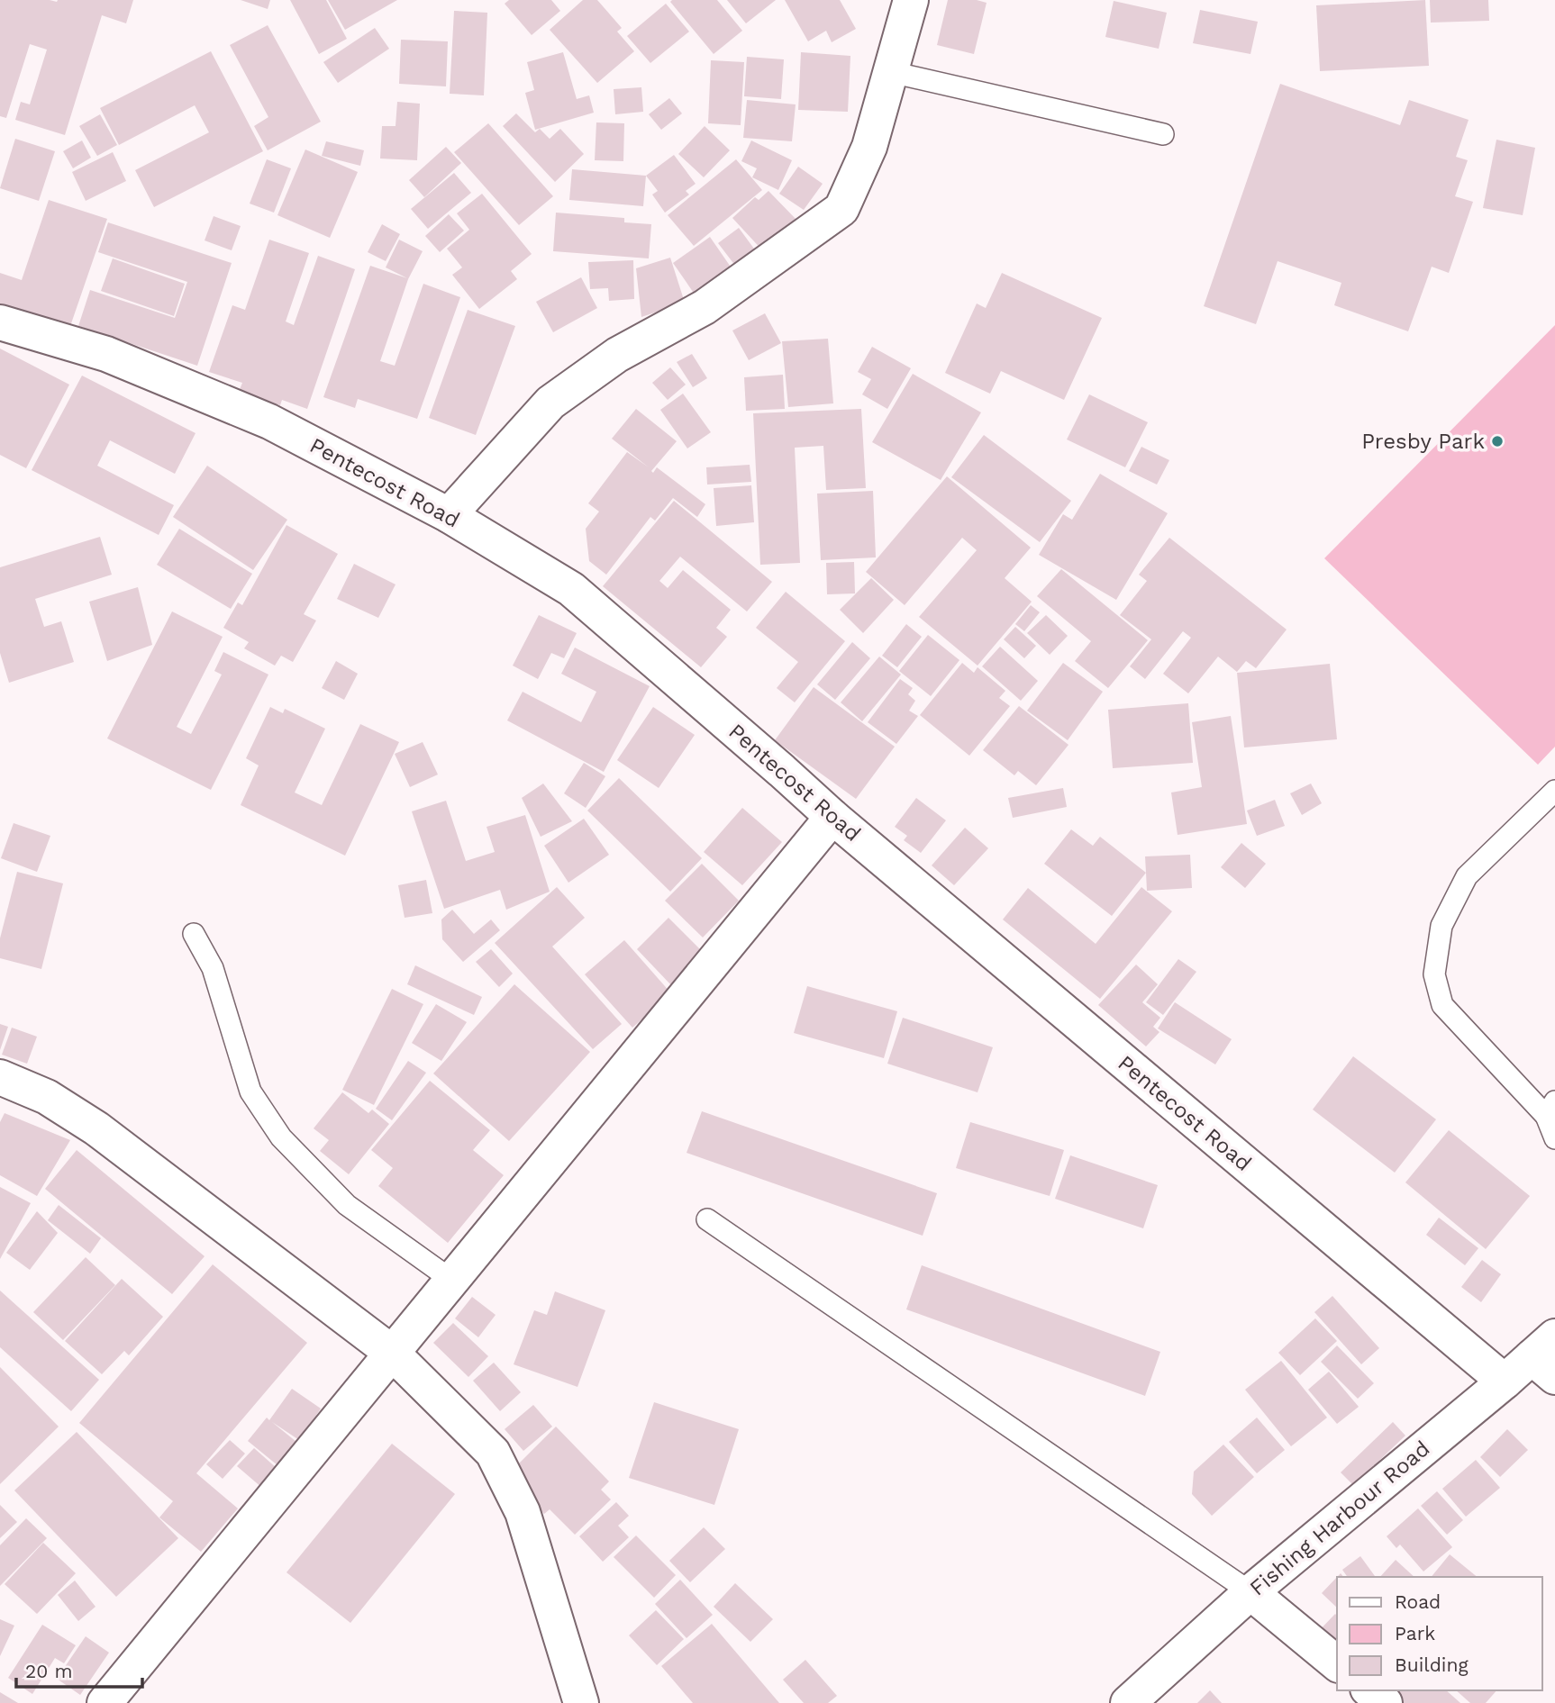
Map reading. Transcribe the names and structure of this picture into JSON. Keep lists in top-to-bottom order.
{
  "streets": {
    "street": ["Pentecost Road", "Fishing Harbour Road"]
  },
  "crossings": [
    ["Pentecost Road", "Fishing Harbour Road"]
  ],
  "places": ["Presby Park"],
  "legend": ["Road", "Park", "Building"],
  "scale_bar": "20 m"
}
